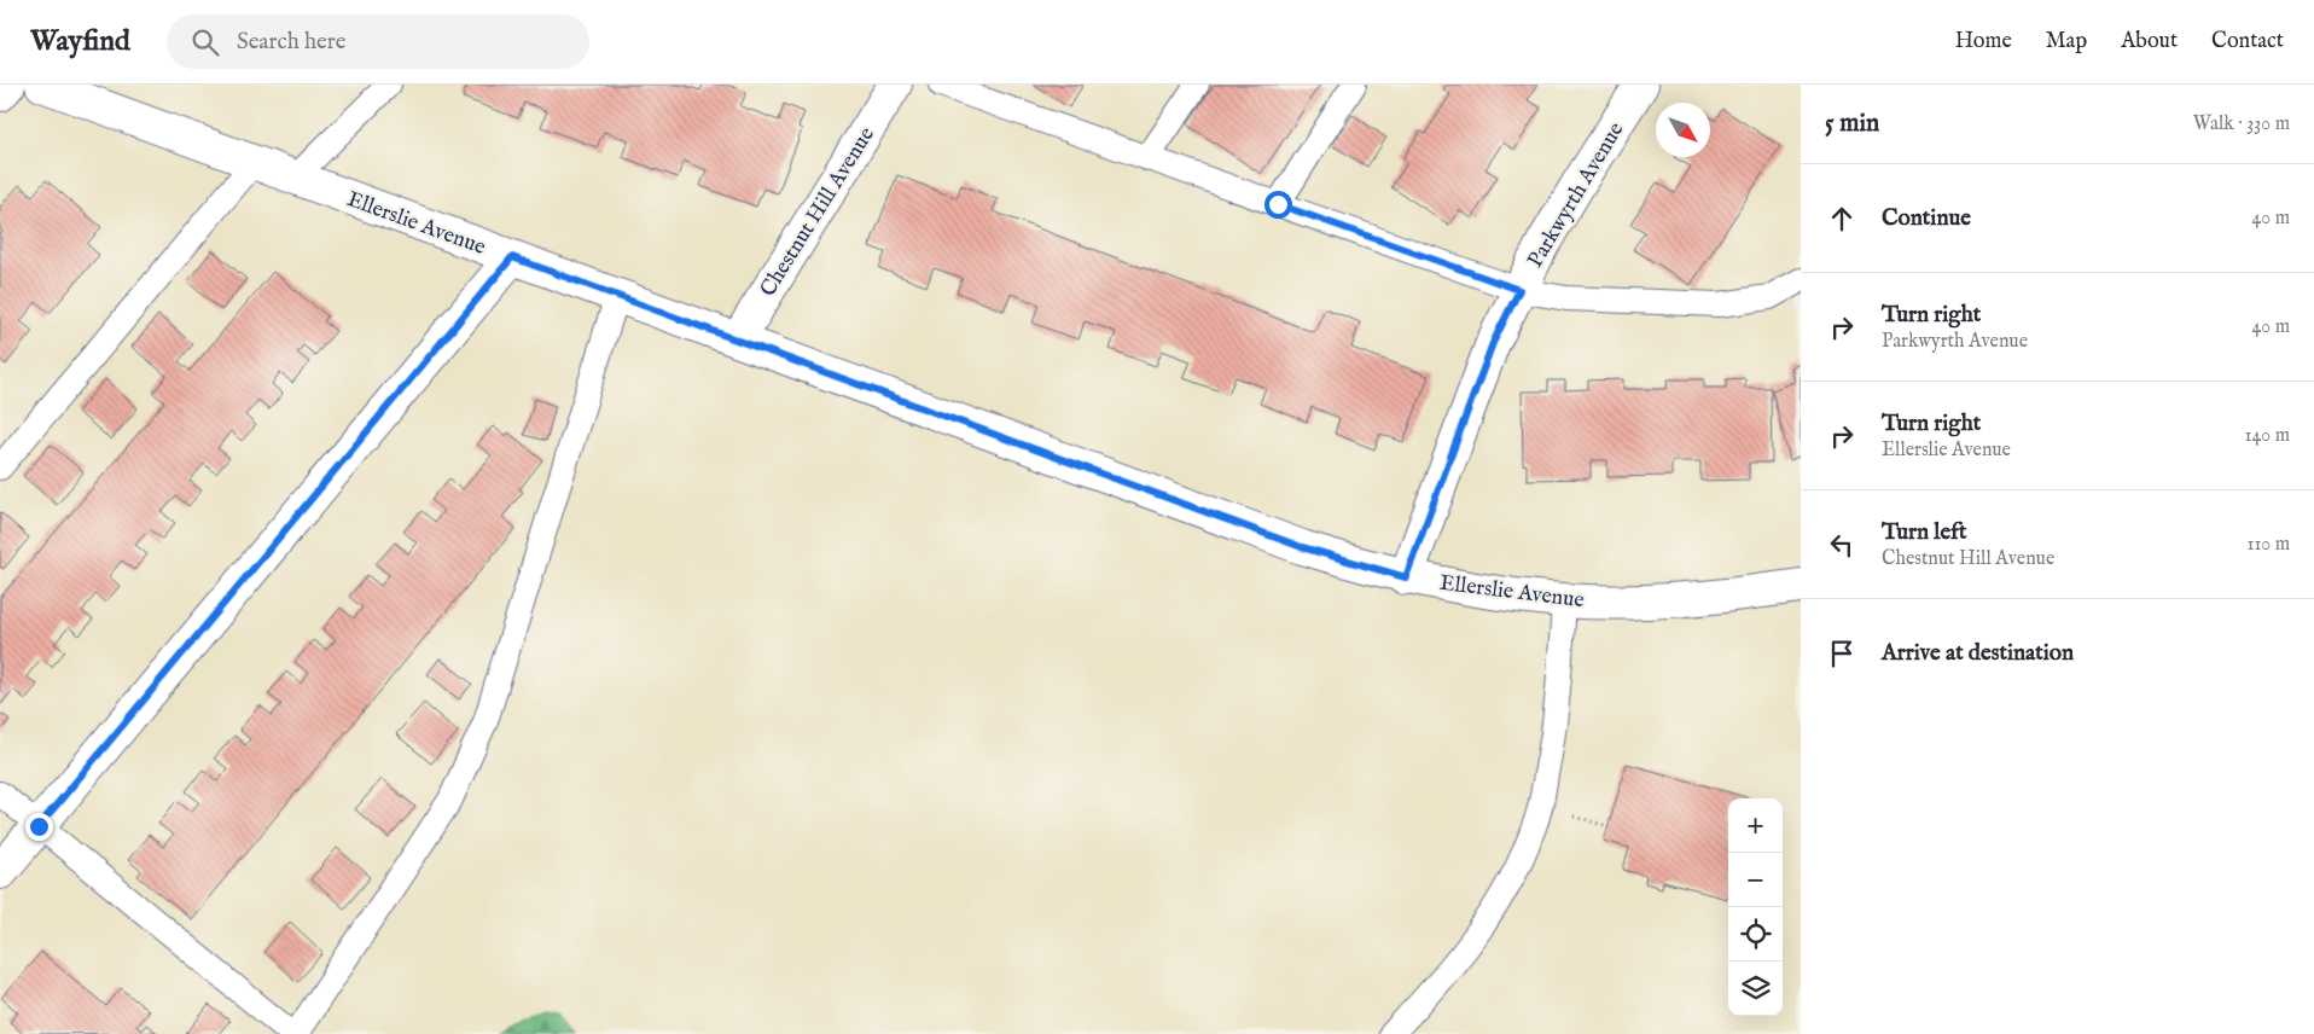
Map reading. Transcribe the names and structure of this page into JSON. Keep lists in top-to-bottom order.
{
  "streets": {
    "street": ["Parkwyrth Avenue", "Chestnut Hill Avenue", "Ellerslie Avenue"]
  },
  "crossings": [
    ["Parkwyrth Avenue", "Ellerslie Avenue"],
    ["Chestnut Hill Avenue", "Ellerslie Avenue"]
  ],
  "north": "bottom right",
  "page": {
    "header": "Wayfind",
    "search": "Search here",
    "nav": [
      "Home",
      "Map",
      "About",
      "Contact"
    ],
    "heading": ["5 min", "Walk · 330 m"],
    "list": [
      ["Continue", "40 m"],
      ["Turn right", "Parkwyrth Avenue", "40 m"],
      ["Turn right", "Ellerslie Avenue", "140 m"],
      ["Turn left", "Chestnut Hill Avenue", "110 m"],
      "Arrive at destination"
    ],
    "map_buttons": ["+", "−"]
  }
}
